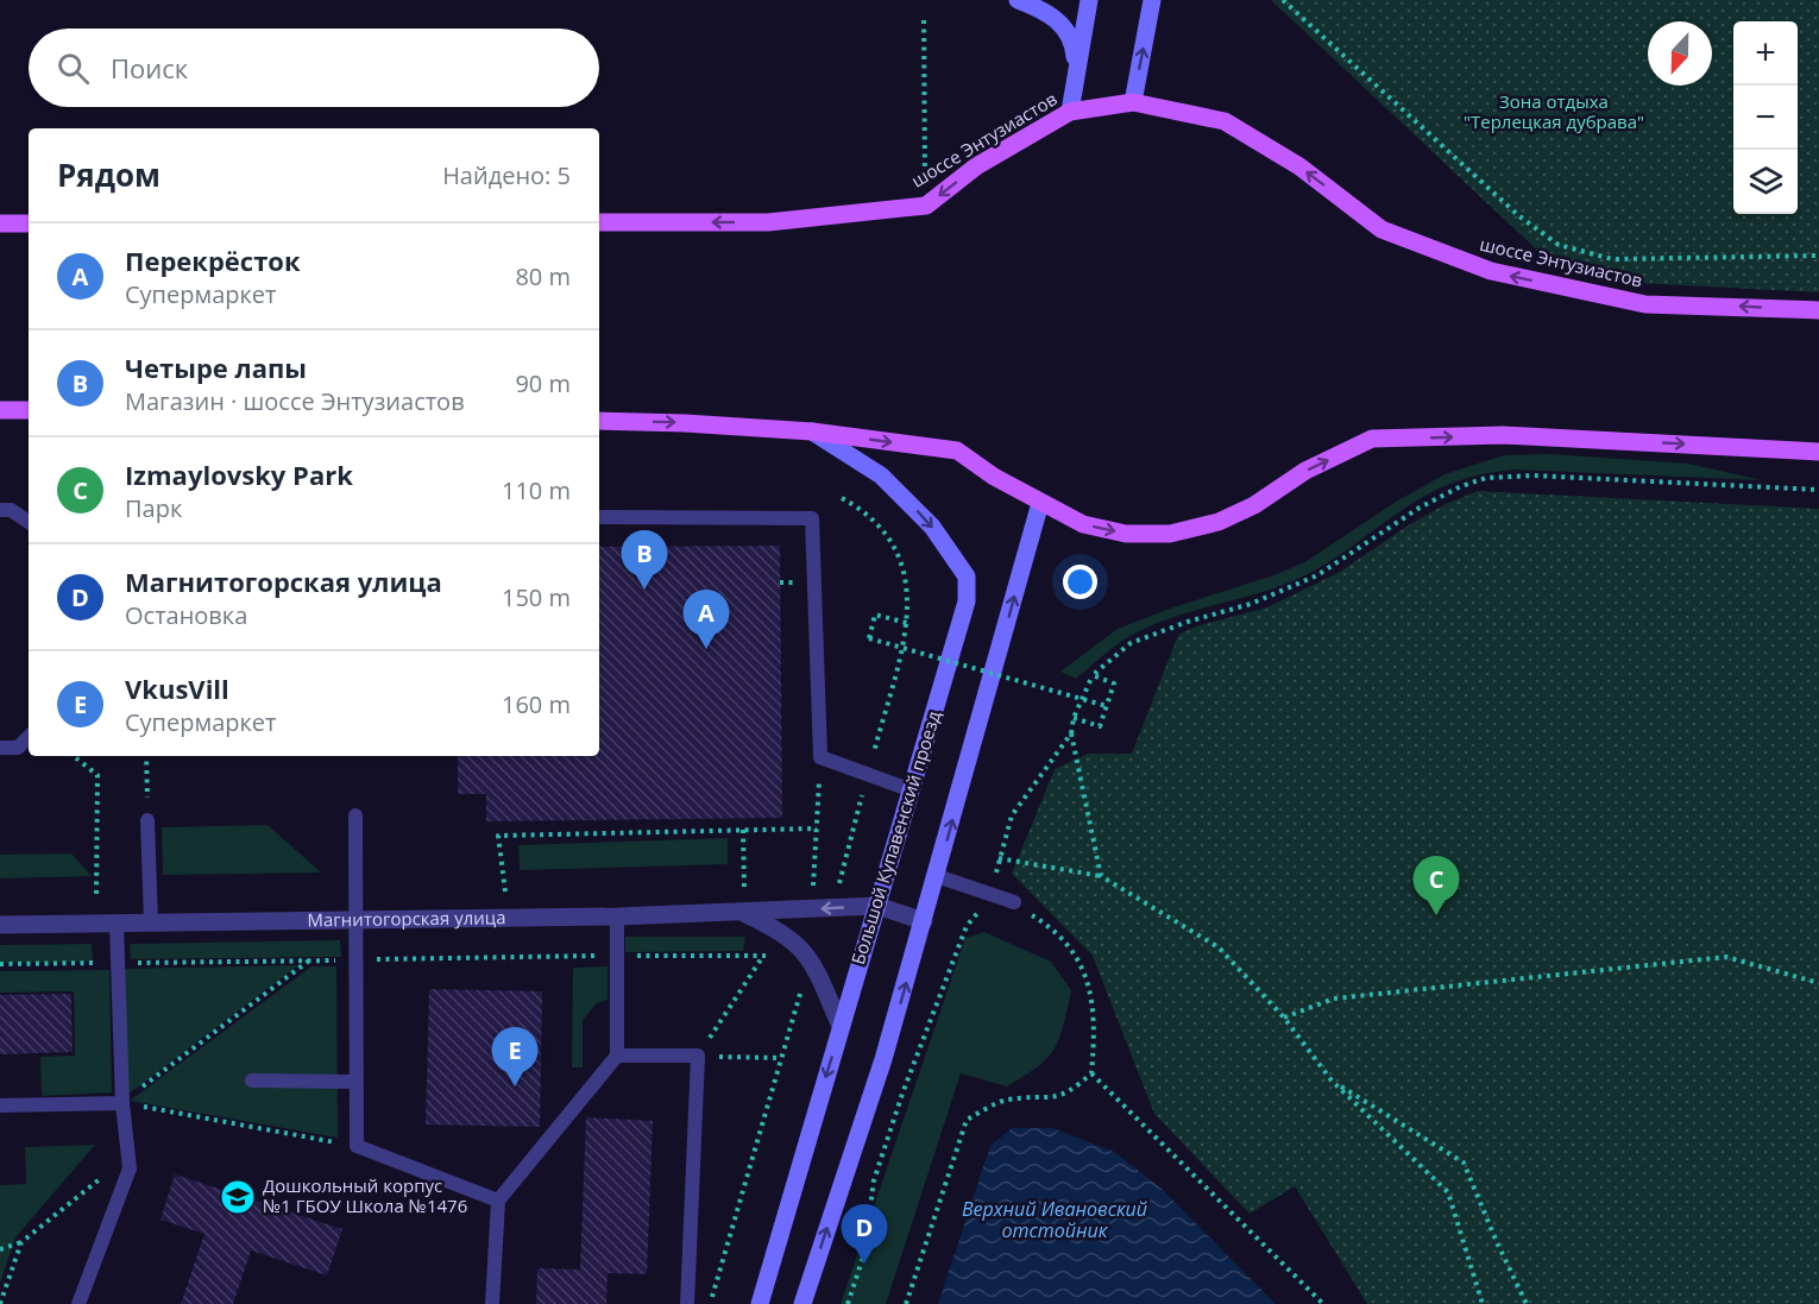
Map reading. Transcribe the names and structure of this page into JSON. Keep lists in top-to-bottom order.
{
  "streets": {
    "main road": ["шоссе Энтузиастов", "Большой Купавенский проезд"],
    "street": ["Магнитогорская улица"]
  },
  "crossings": [
    ["Большой Купавенский проезд", "Магнитогорская улица"]
  ],
  "one_way": ["шоссе Энтузиастов"],
  "water": ["Верхний Ивановский отстойник"],
  "parks": ["Зона отдыха \"Терлецкая дубрава\""],
  "places": {
    "school or university": ["Дошкольный корпус №1 ГБОУ Школа №1476"]
  },
  "north": "bottom",
  "page": {
    "map_buttons": ["+", "−"],
    "search": "Поиск",
    "heading": ["Рядом", "Найдено: 5"],
    "list": [
      {
        "mark": "A",
        "name": "Перекрёсток",
        "note": "Супермаркет",
        "value": "80 m"
      },
      {
        "mark": "B",
        "name": "Четыре лапы",
        "note": "Магазин · шоссе Энтузиастов",
        "value": "90 m"
      },
      {
        "mark": "C",
        "name": "Izmaylovsky Park",
        "note": "Парк",
        "value": "110 m"
      },
      {
        "mark": "D",
        "name": "Магнитогорская улица",
        "note": "Остановка",
        "value": "150 m"
      },
      {
        "mark": "E",
        "name": "VkusVill",
        "note": "Супермаркет",
        "value": "160 m"
      }
    ],
    "pins": [
      "B",
      "A",
      "C",
      "E",
      "D"
    ]
  }
}
